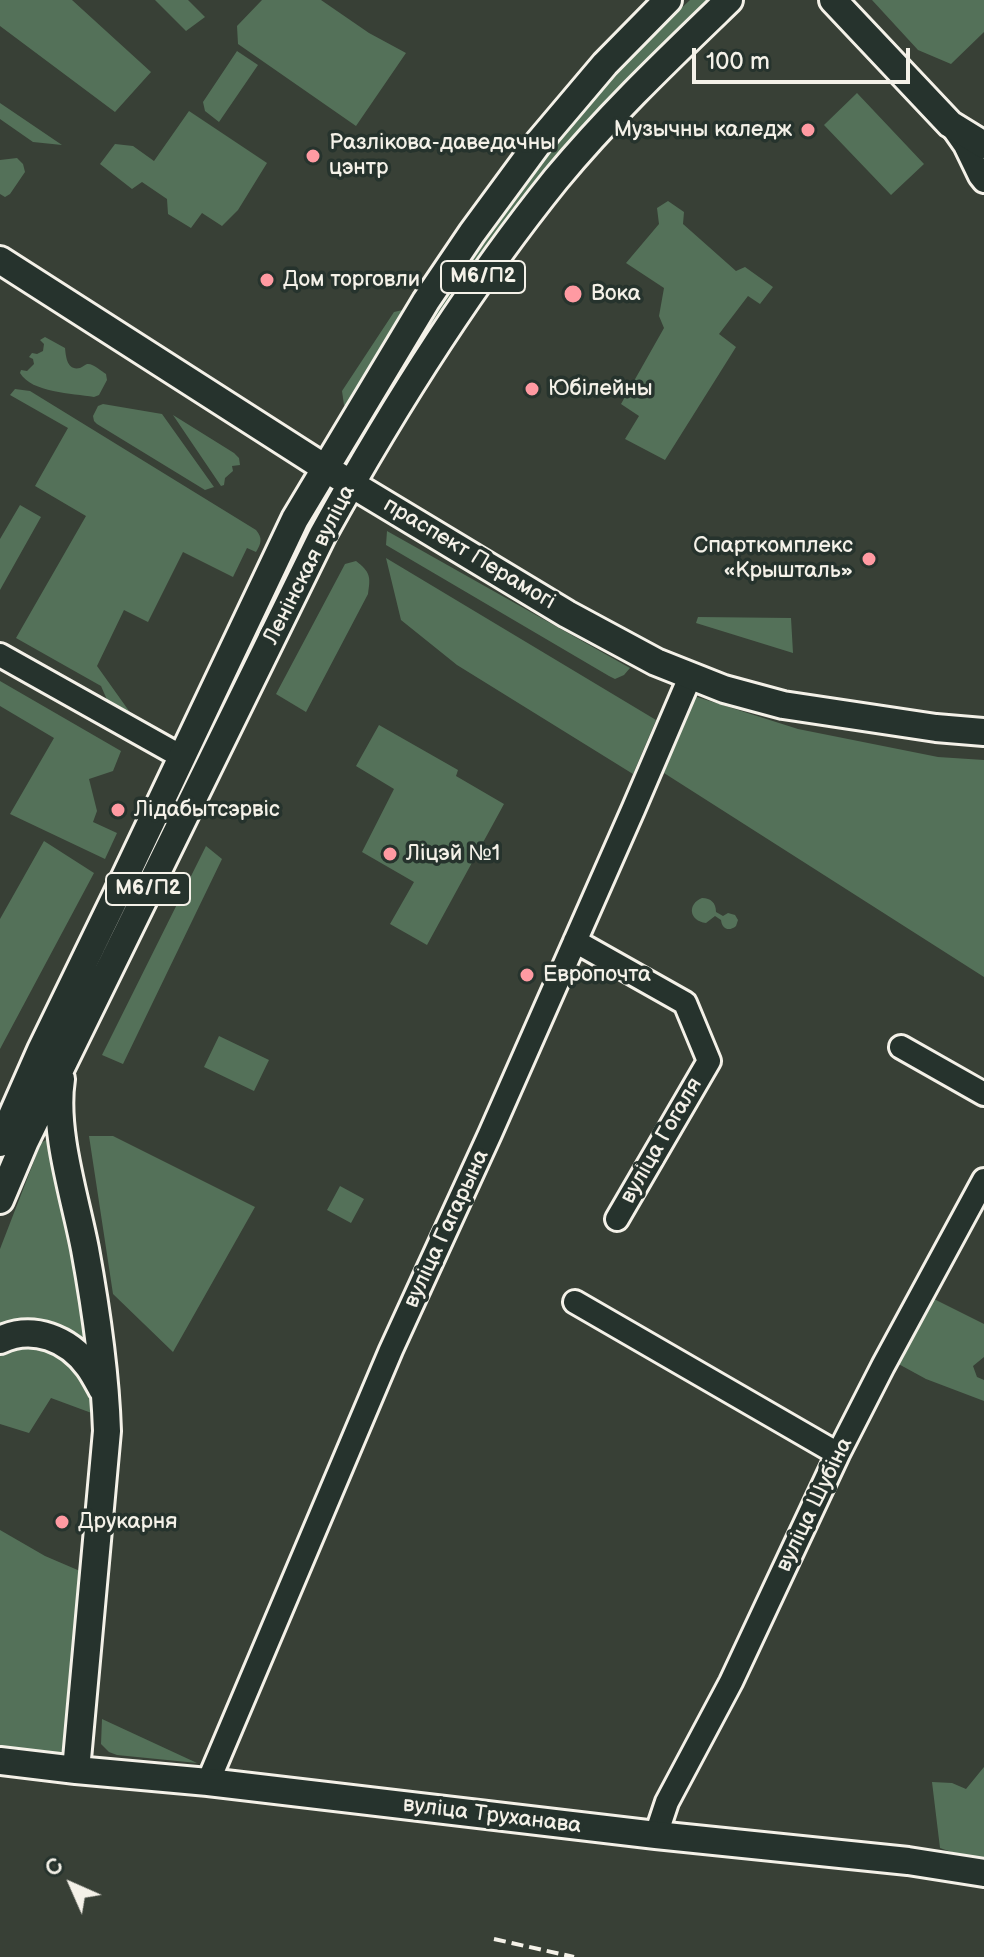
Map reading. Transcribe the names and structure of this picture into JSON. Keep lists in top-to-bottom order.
{
  "streets": {
    "main road": [
      "М6/П2",
      "праспект Перамогі",
      "Ленінская вуліца",
      "вуліца Труханава"
    ],
    "street": ["вуліца Гогаля", "вуліца Гагарына", "вуліца Шубіна"]
  },
  "crossings": [
    ["праспект Перамогі", "Ленінская вуліца"],
    ["праспект Перамогі", "вуліца Гагарына"],
    ["вуліца Гогаля", "вуліца Гагарына"],
    ["вуліца Гагарына", "вуліца Труханава"],
    ["вуліца Шубіна", "вуліца Труханава"]
  ],
  "places": [
    "Музычны каледж",
    "Разлікова-даведачны цэнтр",
    "Дом торговли",
    "Вока",
    "Юбілейны",
    "Спарткомплекс «Крышталь»",
    "Лідабытсэрвіс",
    "Ліцэй №1",
    "Европочта",
    "Друкарня"
  ],
  "scale_bar": "100 m",
  "north": "top left"
}
